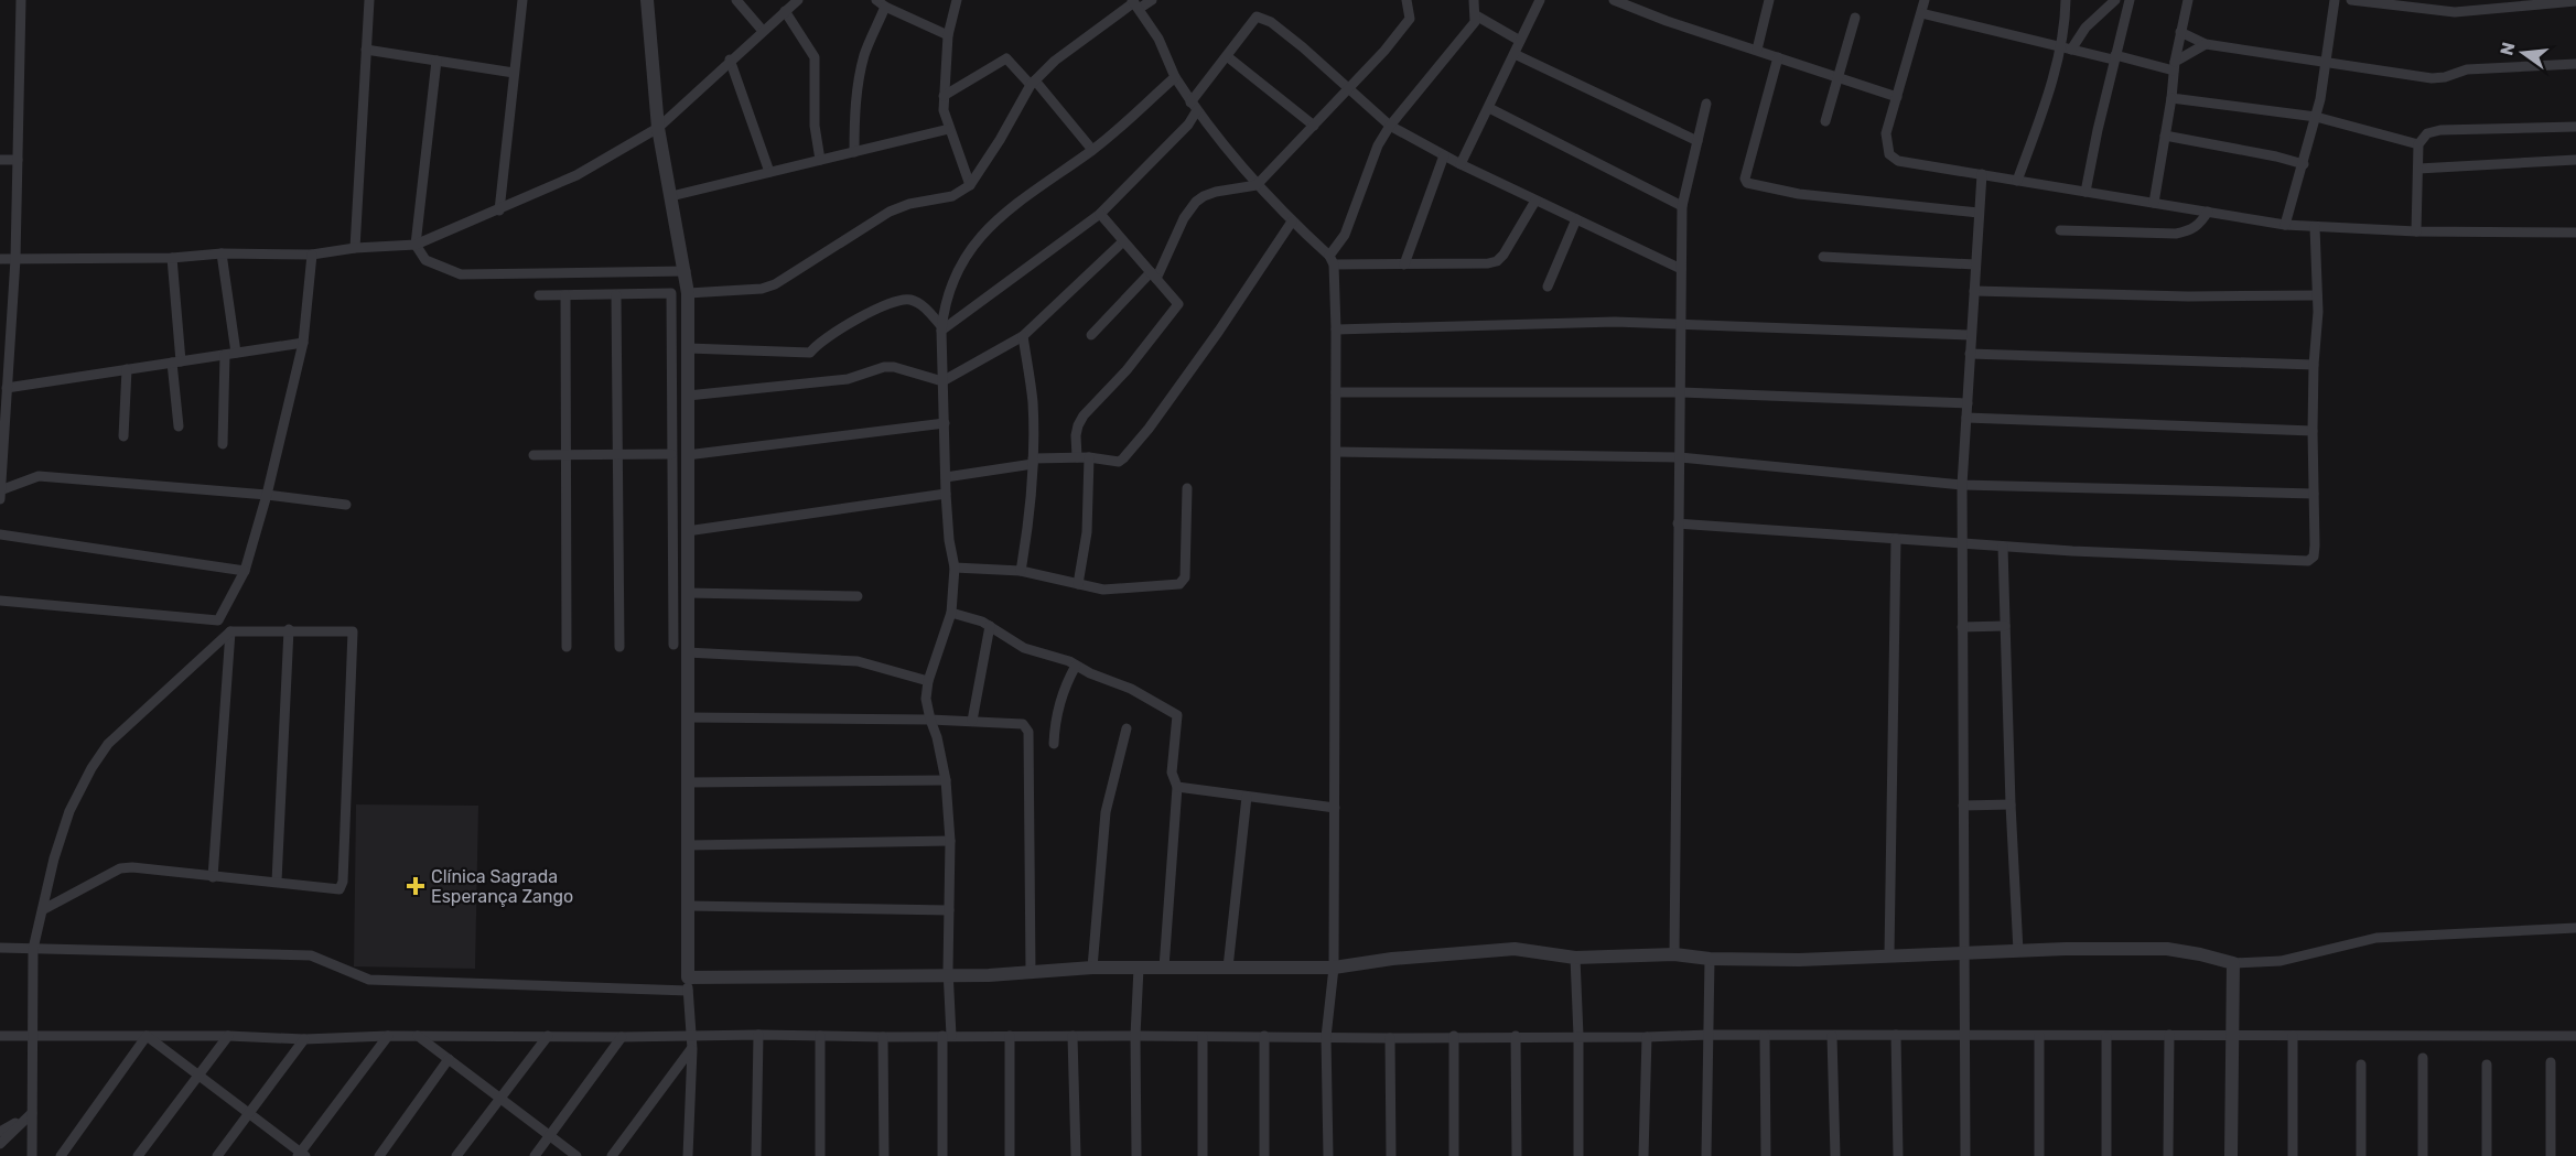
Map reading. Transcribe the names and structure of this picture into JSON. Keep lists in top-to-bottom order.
{
  "places": {
    "health": ["Clínica Sagrada Esperança Zango"]
  },
  "north": "left"
}
